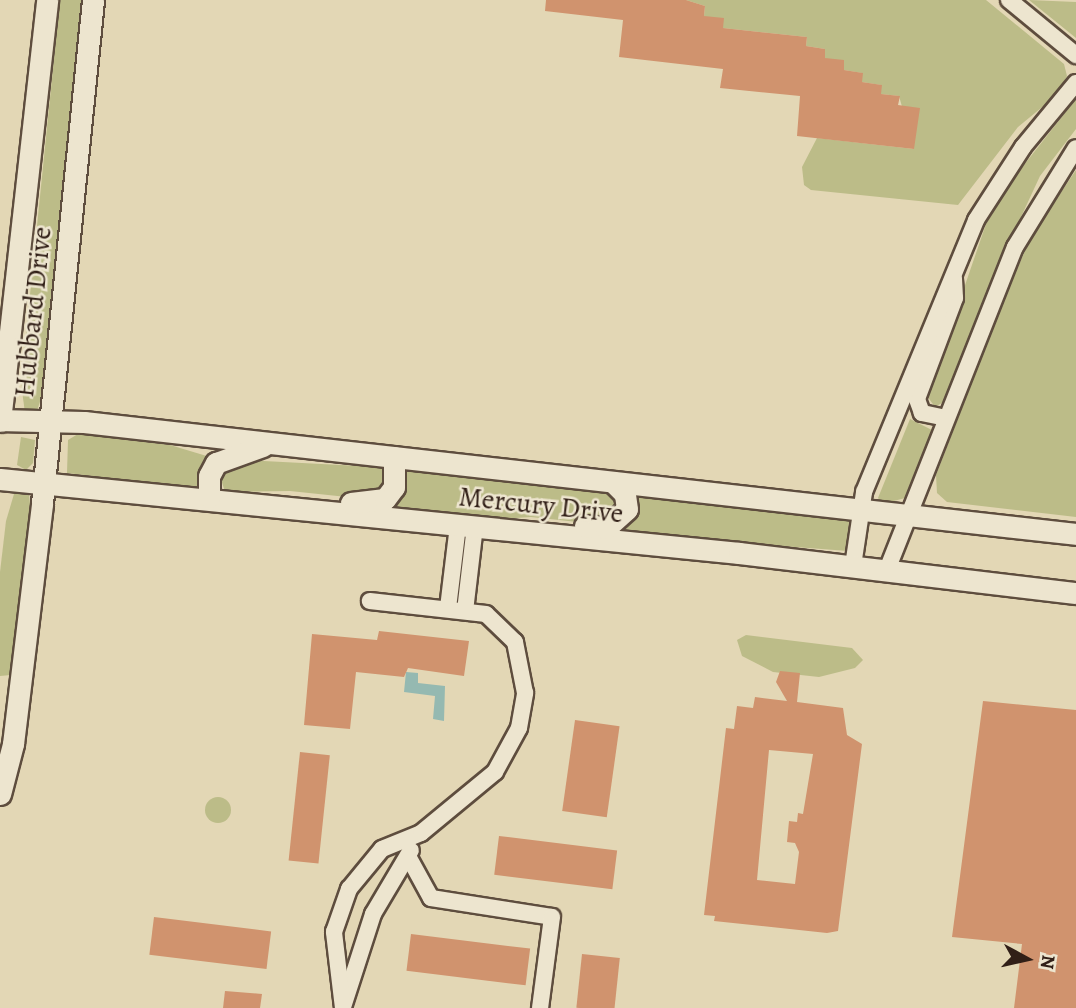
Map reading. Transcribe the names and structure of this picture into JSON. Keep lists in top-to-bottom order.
{
  "streets": {
    "street": ["Hubbard Drive", "Mercury Drive"]
  },
  "crossings": [
    ["Hubbard Drive", "Mercury Drive"]
  ],
  "north": "right"
}
